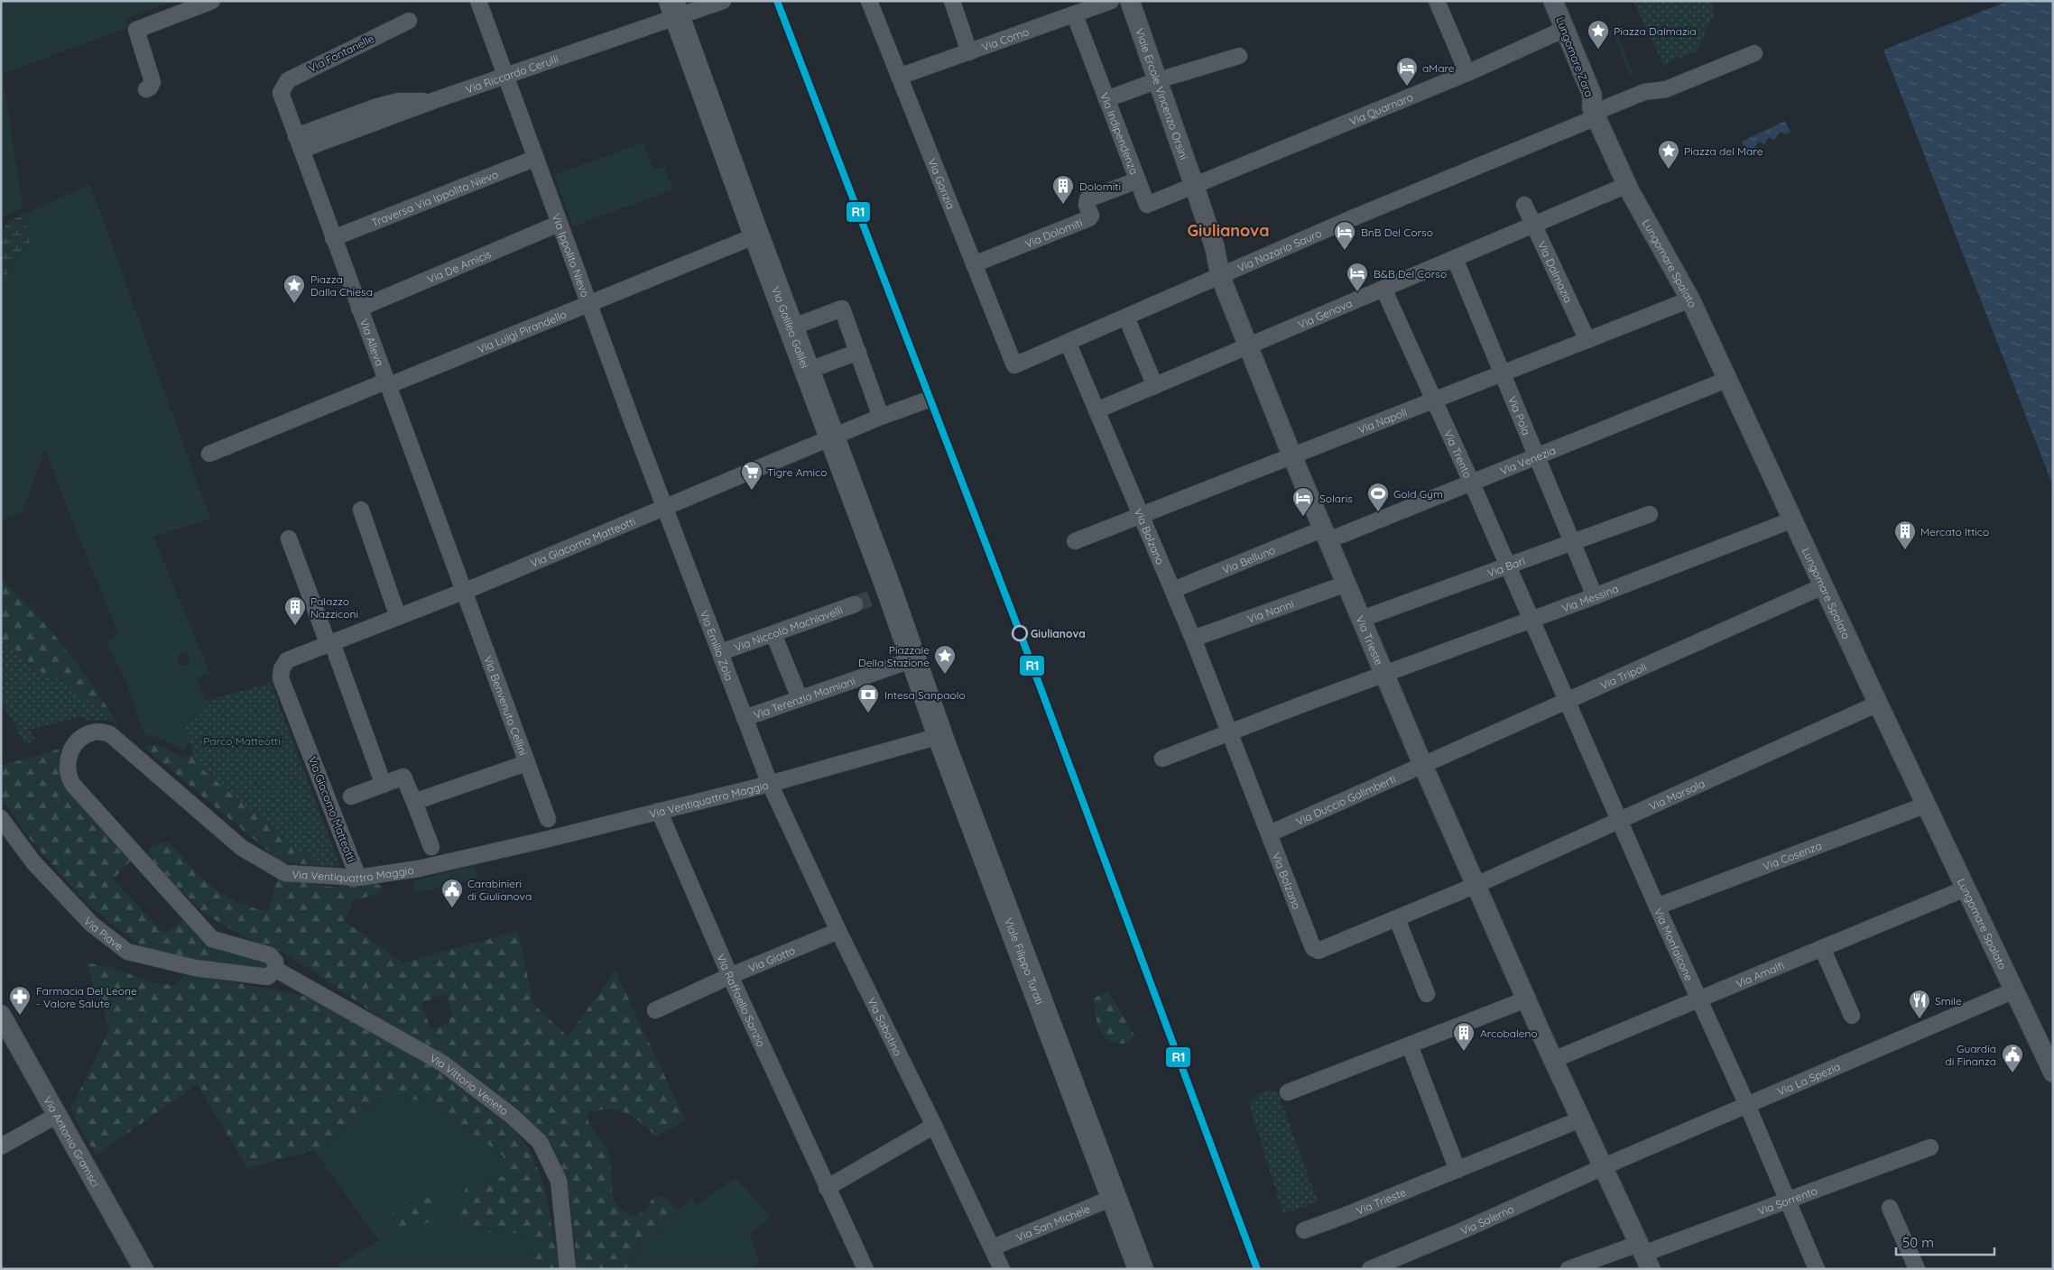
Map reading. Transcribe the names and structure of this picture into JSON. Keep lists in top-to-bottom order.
{
  "streets": {
    "main road": ["Via Galileo Galilei", "Viale Filippo Turati"],
    "street": [
      "Via Como",
      "Via Fontanelle",
      "Lungomare Zara",
      "Via Riccardo Cerulli",
      "Viale Ercole Vincenzo Orsini",
      "Via Quarnaro",
      "Via Indipendenza",
      "Via Gorizia",
      "Traversa Via Ippolito Nievo",
      "Via Dolomiti",
      "Via Nazario Sauro",
      "Via Ippolito Nievo",
      "Lungomare Spalato",
      "Via De Amicis",
      "Via Dalmazia",
      "Via Genova",
      "Via Luigi Pirandello",
      "Via Alleva",
      "Via Pola",
      "Via Napoli",
      "Via Trento",
      "Via Venezia",
      "Via Bolzano",
      "Via Giacomo Matteotti",
      "Via Belluno",
      "Via Bari",
      "Via Messina",
      "Via Nanni",
      "Via Niccolò Machiavelli",
      "Via Trieste",
      "Via Emilio Zola",
      "Via Tripoli",
      "Via Terenzio Mamiani",
      "Via Benvenuto Cellini",
      "Via Marsala",
      "Via Ventiquattro Maggio",
      "Via Duccio Galimberti",
      "Via Cosenza",
      "Via Piave",
      "Via Monfalcone",
      "Via Giotto",
      "Via Amalfi",
      "Via Raffaello Sanzio",
      "Via Sabotino",
      "Via La Spezia",
      "Via Vittorio Veneto",
      "Via Antonio Gramsci",
      "Via Sorrento",
      "Via Salerno",
      "Via San Michele"
    ]
  },
  "crossings": [
    ["Via Como", "Via Indipendenza"],
    ["Via Como", "Via Gorizia"],
    ["Via Fontanelle", "Via Alleva"],
    ["Lungomare Zara", "Via Quarnaro"],
    ["Lungomare Zara", "Via Nazario Sauro"],
    ["Lungomare Zara", "Lungomare Spalato"],
    ["Via Riccardo Cerulli", "Via Ippolito Nievo"],
    ["Via Riccardo Cerulli", "Via Galileo Galilei"],
    ["Via Riccardo Cerulli", "Via Alleva"],
    ["Viale Ercole Vincenzo Orsini", "Via Quarnaro"],
    ["Viale Ercole Vincenzo Orsini", "Via Indipendenza"],
    ["Viale Ercole Vincenzo Orsini", "Via Nazario Sauro"],
    ["Viale Ercole Vincenzo Orsini", "Via Trieste"],
    ["Via Quarnaro", "Via Indipendenza"],
    ["Via Indipendenza", "Via Dolomiti"],
    ["Via Gorizia", "Via Dolomiti"],
    ["Via Gorizia", "Via Nazario Sauro"],
    ["Traversa Via Ippolito Nievo", "Via Ippolito Nievo"],
    ["Traversa Via Ippolito Nievo", "Via Alleva"],
    ["Via Nazario Sauro", "Lungomare Spalato"],
    ["Via Nazario Sauro", "Via Bolzano"],
    ["Via Nazario Sauro", "Via Trieste"],
    ["Via Ippolito Nievo", "Via De Amicis"],
    ["Via Ippolito Nievo", "Via Luigi Pirandello"],
    ["Via Ippolito Nievo", "Via Giacomo Matteotti"],
    ["Via Ippolito Nievo", "Via Emilio Zola"],
    ["Lungomare Spalato", "Via Genova"],
    ["Lungomare Spalato", "Via Napoli"],
    ["Lungomare Spalato", "Via Venezia"],
    ["Lungomare Spalato", "Via Messina"],
    ["Lungomare Spalato", "Via Tripoli"],
    ["Lungomare Spalato", "Via Marsala"],
    ["Lungomare Spalato", "Via Cosenza"],
    ["Lungomare Spalato", "Via Amalfi"],
    ["Lungomare Spalato", "Via La Spezia"],
    ["Via De Amicis", "Via Alleva"],
    ["Via Dalmazia", "Via Genova"],
    ["Via Dalmazia", "Via Napoli"],
    ["Via Genova", "Via Pola"],
    ["Via Genova", "Via Trento"],
    ["Via Genova", "Via Bolzano"],
    ["Via Genova", "Via Trieste"],
    ["Via Galileo Galilei", "Via Luigi Pirandello"],
    ["Via Galileo Galilei", "Via Giacomo Matteotti"],
    ["Via Galileo Galilei", "Via Terenzio Mamiani"],
    ["Via Galileo Galilei", "Viale Filippo Turati"],
    ["Via Luigi Pirandello", "Via Alleva"],
    ["Via Alleva", "Via Giacomo Matteotti"],
    ["Via Alleva", "Via Benvenuto Cellini"],
    ["Via Pola", "Via Napoli"],
    ["Via Pola", "Via Venezia"],
    ["Via Pola", "Via Bari"],
    ["Via Pola", "Via Messina"],
    ["Via Napoli", "Via Trento"],
    ["Via Napoli", "Via Bolzano"],
    ["Via Napoli", "Via Trieste"],
    ["Via Trento", "Via Venezia"],
    ["Via Trento", "Via Bari"],
    ["Via Trento", "Via Messina"],
    ["Via Trento", "Via Monfalcone"],
    ["Via Venezia", "Via Belluno"],
    ["Via Venezia", "Via Trieste"],
    ["Via Bolzano", "Via Belluno"],
    ["Via Bolzano", "Via Nanni"],
    ["Via Bolzano", "Via Marsala"],
    ["Via Bolzano", "Via Duccio Galimberti"],
    ["Via Giacomo Matteotti", "Via Emilio Zola"],
    ["Via Giacomo Matteotti", "Via Benvenuto Cellini"],
    ["Via Giacomo Matteotti", "Via Ventiquattro Maggio"],
    ["Via Belluno", "Via Trieste"],
    ["Via Bari", "Via Trieste"],
    ["Via Messina", "Via Trieste"],
    ["Via Messina", "Via Monfalcone"],
    ["Via Nanni", "Via Trieste"],
    ["Via Niccolò Machiavelli", "Via Emilio Zola"],
    ["Via Trieste", "Via Tripoli"],
    ["Via Trieste", "Via Marsala"],
    ["Via Trieste", "Via Duccio Galimberti"],
    ["Via Trieste", "Via Amalfi"],
    ["Via Trieste", "Via La Spezia"],
    ["Via Trieste", "Via Sorrento"],
    ["Via Trieste", "Via Salerno"],
    ["Via Emilio Zola", "Via Terenzio Mamiani"],
    ["Via Emilio Zola", "Via Ventiquattro Maggio"],
    ["Via Emilio Zola", "Via Sabotino"],
    ["Via Tripoli", "Via Duccio Galimberti"],
    ["Via Tripoli", "Via Monfalcone"],
    ["Via Terenzio Mamiani", "Viale Filippo Turati"],
    ["Via Marsala", "Via Monfalcone"],
    ["Via Ventiquattro Maggio", "Via Piave"],
    ["Via Ventiquattro Maggio", "Viale Filippo Turati"],
    ["Via Ventiquattro Maggio", "Via Raffaello Sanzio"],
    ["Via Ventiquattro Maggio", "Via Sabotino"],
    ["Via Ventiquattro Maggio", "Via Vittorio Veneto"],
    ["Via Cosenza", "Via Monfalcone"],
    ["Via Piave", "Via Vittorio Veneto"],
    ["Via Monfalcone", "Via Amalfi"],
    ["Via Monfalcone", "Via La Spezia"],
    ["Via Monfalcone", "Via Sorrento"],
    ["Via Giotto", "Via Raffaello Sanzio"],
    ["Via Giotto", "Via Sabotino"],
    ["Viale Filippo Turati", "Via San Michele"],
    ["Via Sabotino", "Via San Michele"],
    ["Via La Spezia", "Via Salerno"]
  ],
  "districts": ["Giulianova"],
  "parks": ["Parco Matteotti"],
  "places": {
    "place": [
      "Piazza Dalmazia",
      "Piazza del Mare",
      "Piazza Dalla Chiesa",
      "Piazzale Della Stazione"
    ],
    "hotel": [
      "aMare",
      "BnB Del Corso",
      "B&B Del Corso",
      "Solaris"
    ],
    "building": [
      "Dolomiti",
      "Mercato Ittico",
      "Palazzo Nazziconi",
      "Arcobaleno"
    ],
    "supermarket": ["Tigre Amico"],
    "sports": ["Gold Gym"],
    "other": ["Giulianova"],
    "bank": ["Intesa Sanpaolo"],
    "public building": ["Carabinieri di Giulianova", "Guardia di Finanza"],
    "pharmacy": ["Farmacia Del Leone - Valore Salute"],
    "restaurant": ["Smile"]
  },
  "lines": ["transit line R1"],
  "scale_bar": "50 m"
}
